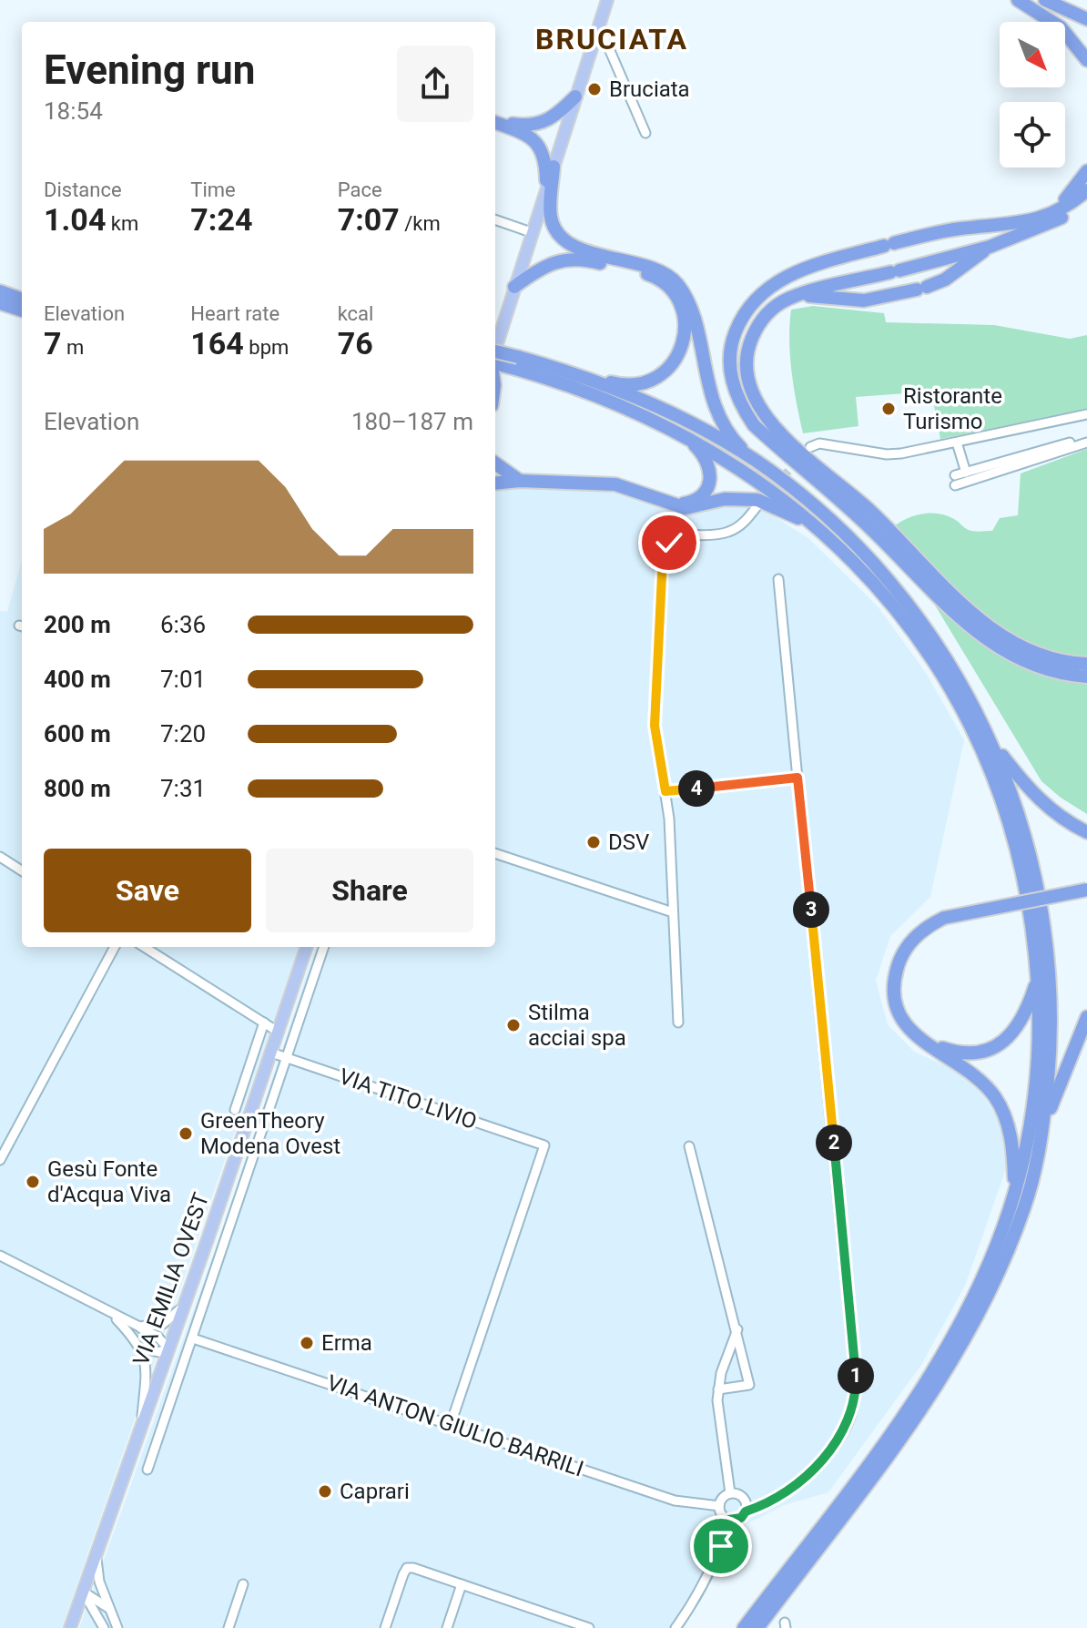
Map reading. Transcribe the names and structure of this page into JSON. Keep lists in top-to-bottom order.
{
  "streets": {
    "main road": ["VIA EMILIA OVEST"],
    "street": ["VIA TITO LIVIO", "VIA ANTON GIULIO BARRILI"]
  },
  "crossings": [
    ["VIA TITO LIVIO", "VIA EMILIA OVEST"],
    ["VIA TITO LIVIO", "VIA ANTON GIULIO BARRILI"],
    ["VIA EMILIA OVEST", "VIA ANTON GIULIO BARRILI"]
  ],
  "districts": ["BRUCIATA"],
  "places": [
    "Bruciata",
    "Ristorante Turismo",
    "DSV",
    "Stilma acciai spa",
    "GreenTheory Modena Ovest",
    "Gesù Fonte d'Acqua Viva",
    "Erma",
    "Caprari"
  ],
  "north": "bottom right",
  "page": {
    "heading": ["Evening run", "18:54"],
    "stats": [
      ["Distance", "1.04 km"],
      ["Time", "7:24"],
      ["Pace", "7:07 /km"],
      ["Elevation", "7 m"],
      ["Heart rate", "164 bpm"],
      ["kcal", "76"]
    ],
    "chart": ["Elevation", "180–187 m"],
    "list": [
      {
        "name": "200 m",
        "note": "6:36"
      },
      {
        "name": "400 m",
        "note": "7:01"
      },
      {
        "name": "600 m",
        "note": "7:20"
      },
      {
        "name": "800 m",
        "note": "7:31"
      }
    ],
    "pins": [
      "4",
      "3",
      "2",
      "1"
    ],
    "buttons": ["Save", "Share"]
  }
}
